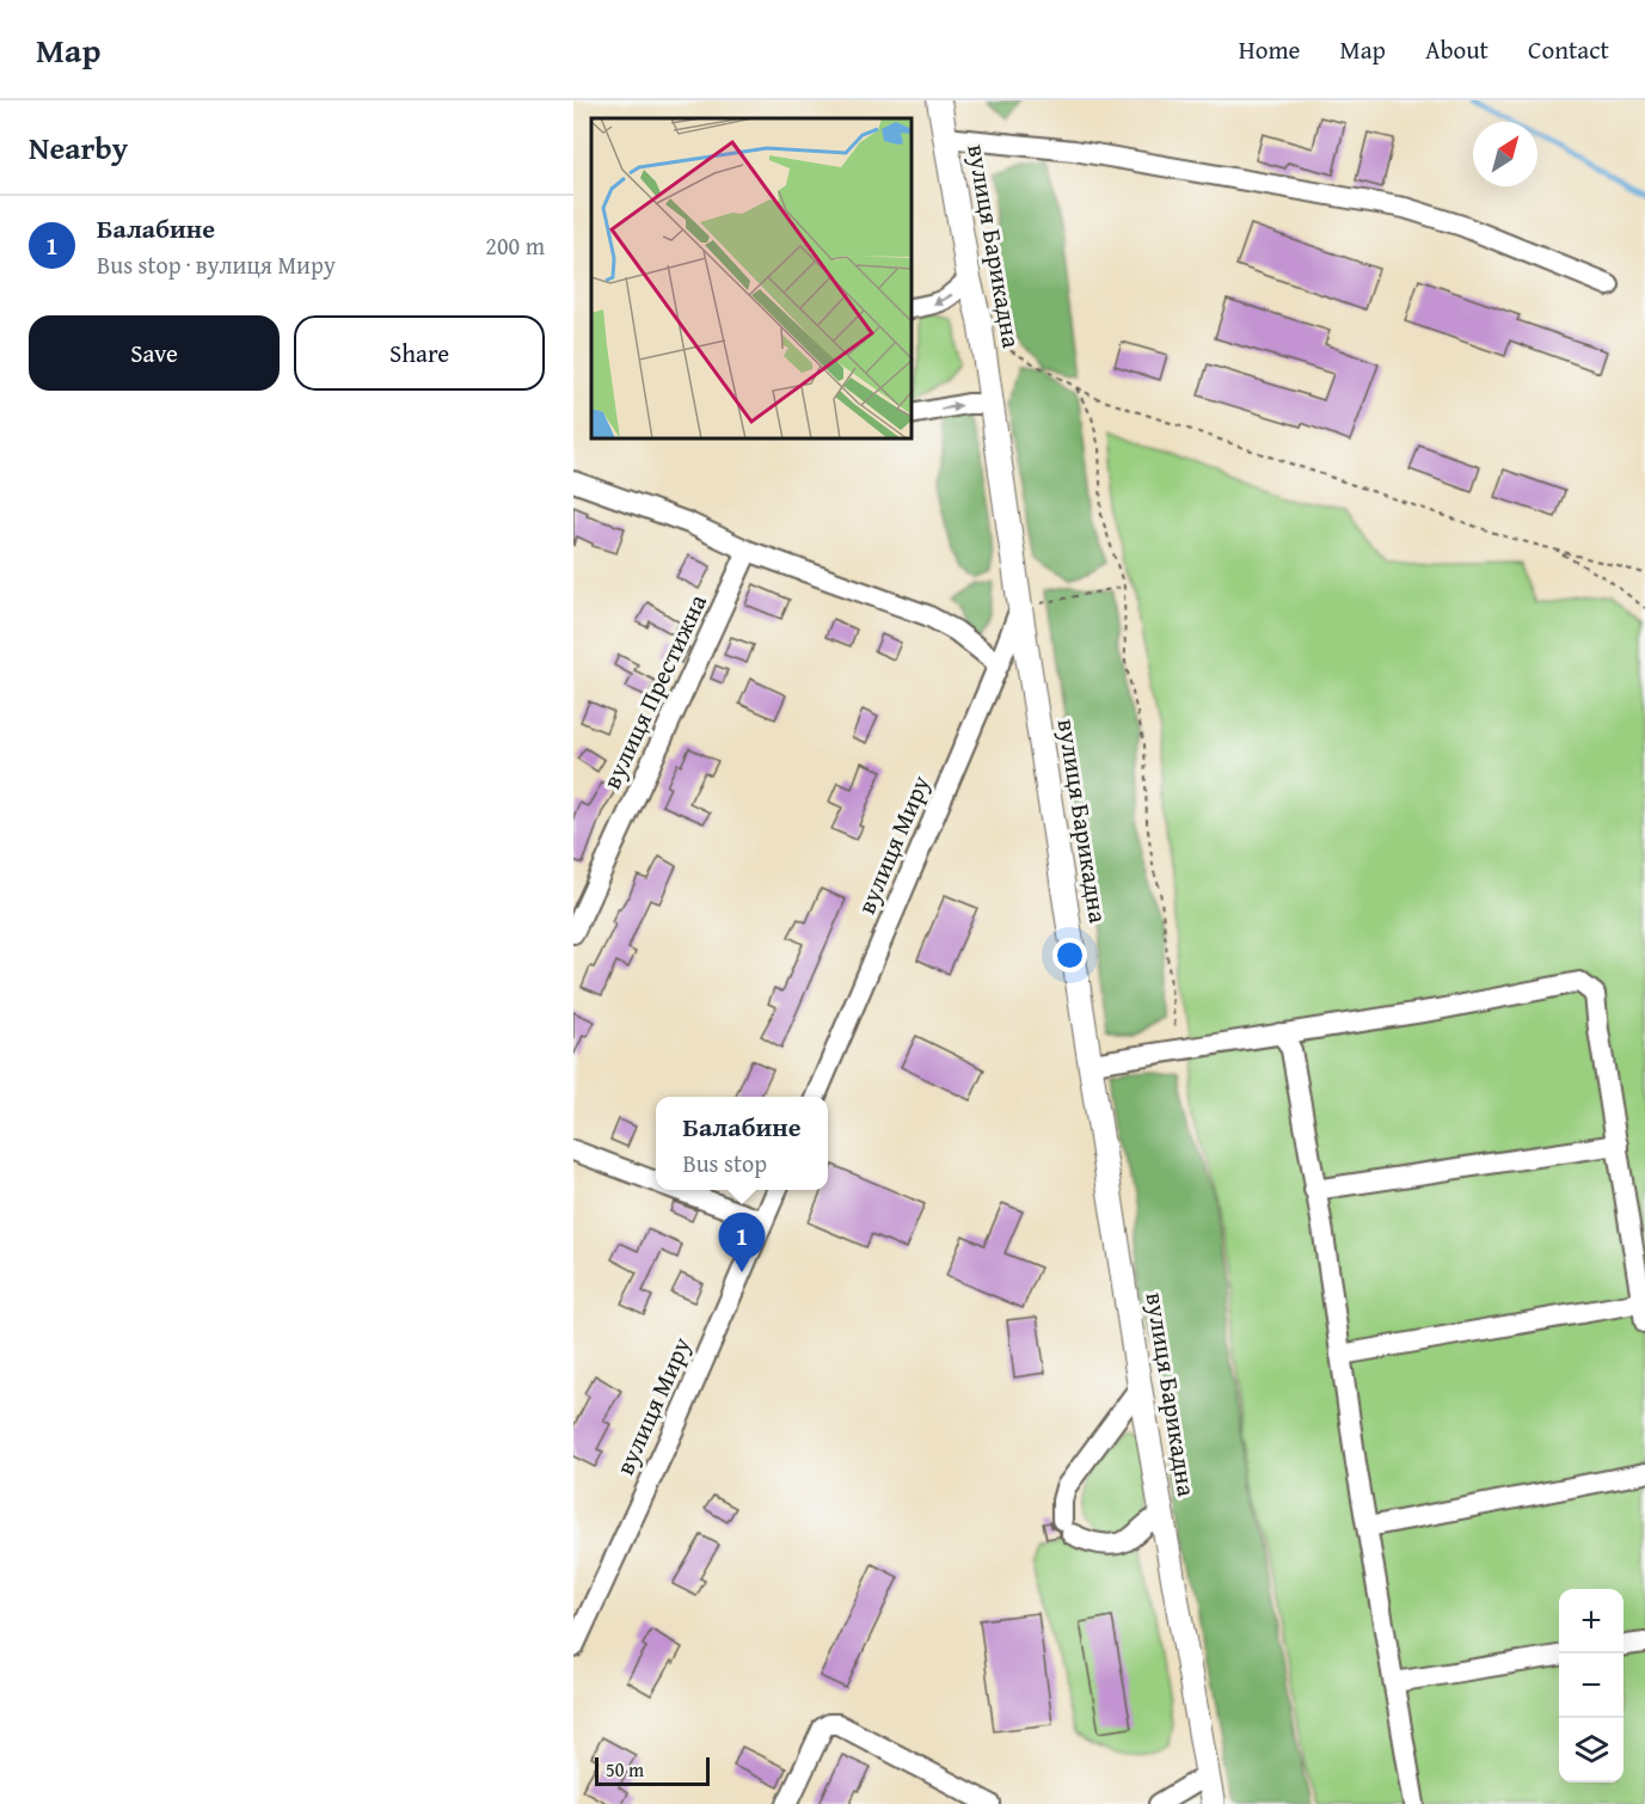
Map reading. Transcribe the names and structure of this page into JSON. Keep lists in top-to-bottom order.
{
  "streets": {
    "main road": ["вулиця Барикадна"],
    "street": ["вулиця Престижна", "вулиця Миру"]
  },
  "crossings": [
    ["вулиця Барикадна", "вулиця Миру"]
  ],
  "scale_bar": "50 m",
  "north": "top right",
  "page": {
    "header": "Map",
    "nav": [
      "Home",
      "Map",
      "About",
      "Contact"
    ],
    "heading": "Nearby",
    "list": [
      {
        "mark": "1",
        "name": "Балабине",
        "note": "Bus stop · вулиця Миру",
        "value": "200 m"
      }
    ],
    "buttons": ["Save", "Share"],
    "popup": ["Балабине", "Bus stop"],
    "pins": "1",
    "map_buttons": ["+", "−"],
    "scale": "50 m"
  }
}
